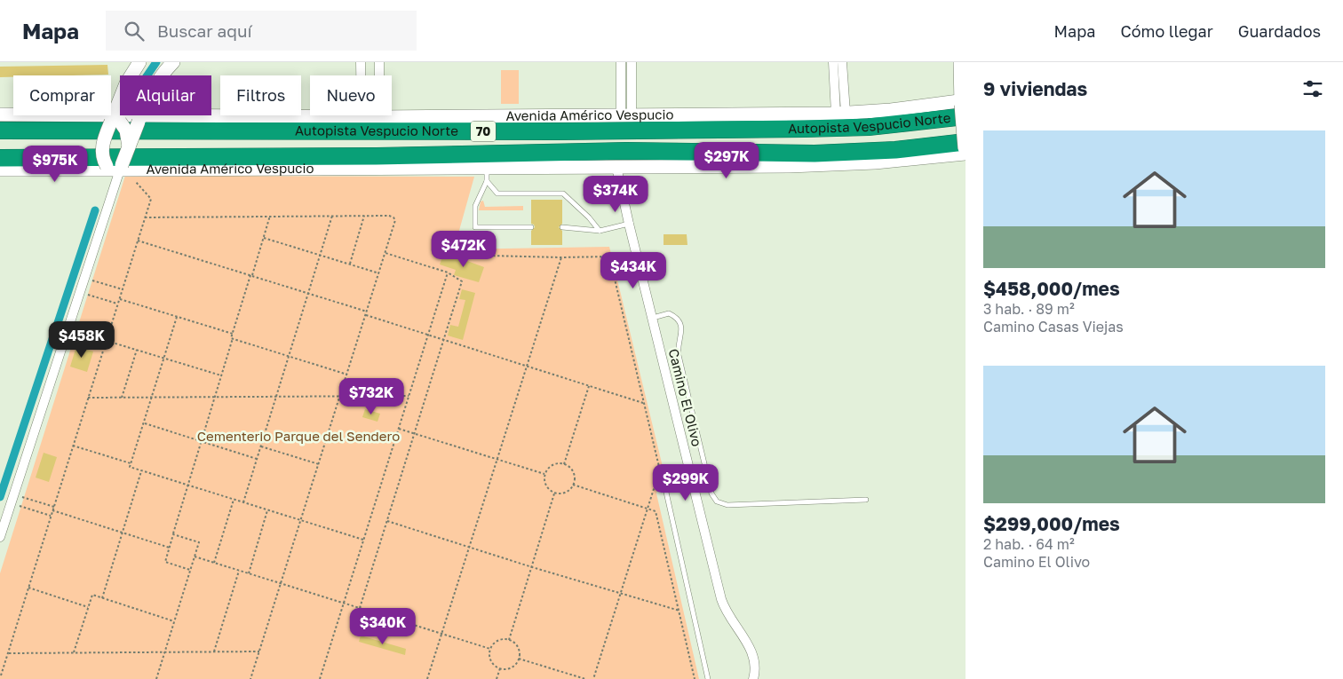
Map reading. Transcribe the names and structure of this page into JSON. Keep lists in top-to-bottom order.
{
  "streets": {
    "highway": ["Autopista Vespucio Norte", "70"],
    "main road": ["Avenida Américo Vespucio"],
    "street": ["Camino El Olivo"]
  },
  "crossings": [
    ["Avenida Américo Vespucio", "Autopista Vespucio Norte"],
    ["Avenida Américo Vespucio", "Camino El Olivo"]
  ],
  "parks": ["Cementerio Parque del Sendero"],
  "page": {
    "header": "Mapa",
    "search": "Buscar aquí",
    "nav": ["Mapa", "Cómo llegar", "Guardados"],
    "heading": "9 viviendas",
    "chip": [
      "Comprar",
      "Alquilar",
      "Filtros",
      "Nuevo"
    ],
    "list": [
      {
        "name": "$458,000/mes",
        "note": "3 hab. · 89 m² · Camino Casas Viejas"
      },
      {
        "name": "$299,000/mes",
        "note": "2 hab. · 64 m² · Camino El Olivo"
      }
    ],
    "price": [
      "$297K",
      "$975K",
      "$374K",
      "$472K",
      "$434K",
      "$458K",
      "$732K",
      "$299K",
      "$340K"
    ]
  }
}
